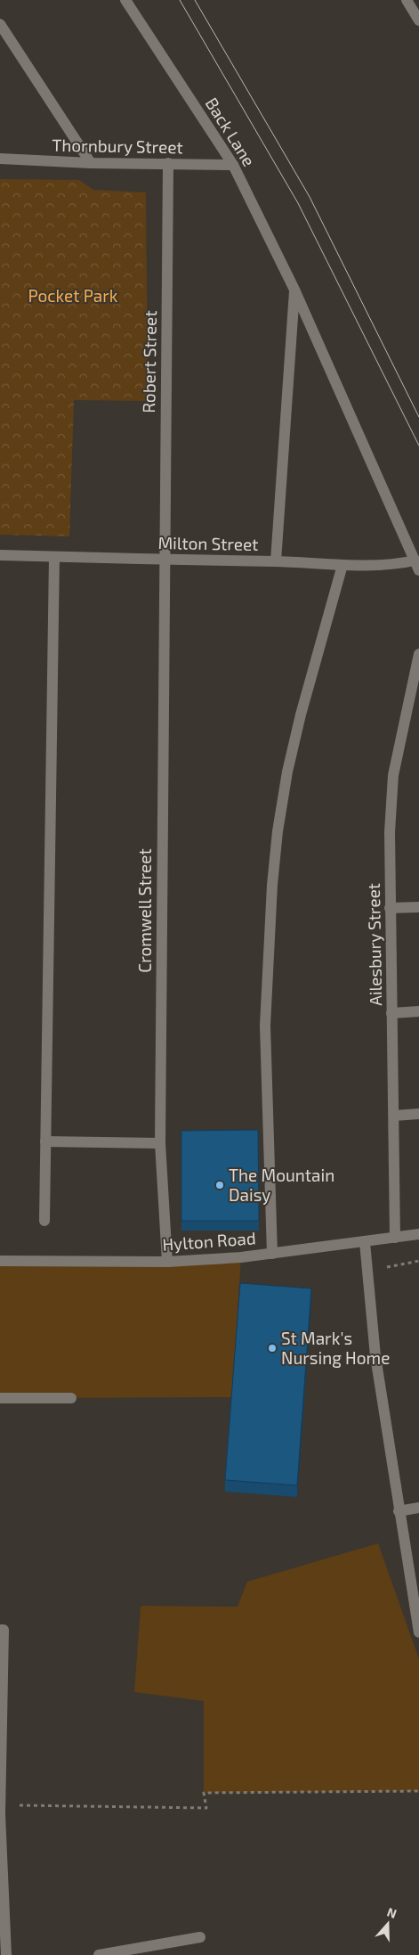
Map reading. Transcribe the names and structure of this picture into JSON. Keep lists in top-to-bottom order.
{
  "streets": {
    "street": [
      "Back Lane",
      "Thornbury Street",
      "Robert Street",
      "Milton Street",
      "Cromwell Street",
      "Ailesbury Street",
      "Hylton Road"
    ]
  },
  "crossings": [
    ["Back Lane", "Thornbury Street"],
    ["Back Lane", "Milton Street"],
    ["Thornbury Street", "Robert Street"],
    ["Robert Street", "Milton Street"],
    ["Robert Street", "Cromwell Street"],
    ["Milton Street", "Cromwell Street"],
    ["Cromwell Street", "Hylton Road"],
    ["Ailesbury Street", "Hylton Road"]
  ],
  "parks": ["Pocket Park"],
  "places": ["The Mountain Daisy", "St Mark's Nursing Home"],
  "north": "top"
}
